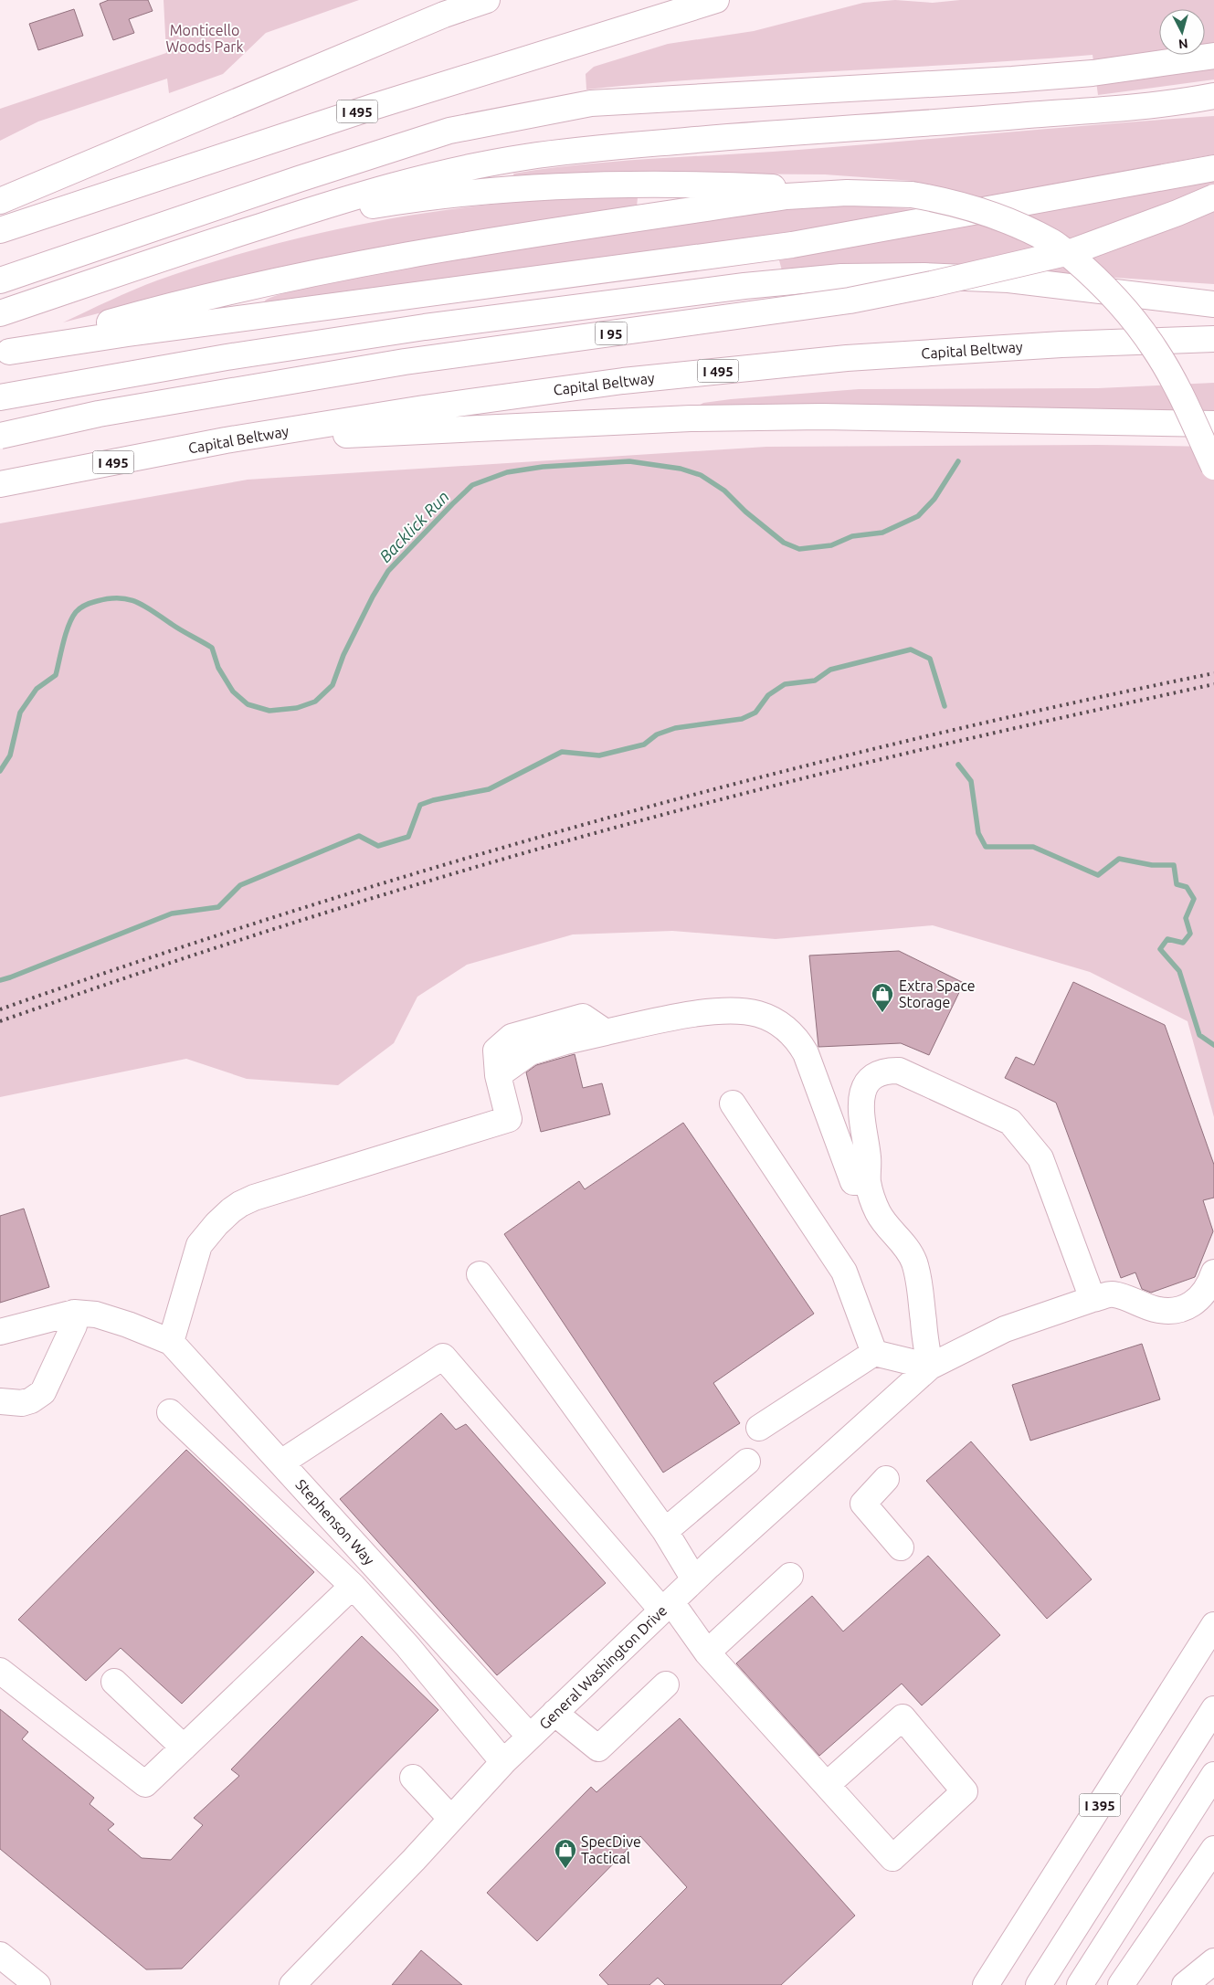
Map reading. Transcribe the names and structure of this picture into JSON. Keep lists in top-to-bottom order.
{
  "streets": {
    "main road": [
      "I 495",
      "I 95",
      "Capital Beltway",
      "Stephenson Way",
      "General Washington Drive",
      "I 395"
    ]
  },
  "crossings": [
    ["Stephenson Way", "General Washington Drive"]
  ],
  "water": ["Backlick Run"],
  "parks": ["Monticello Woods Park"],
  "places": {
    "shop": ["Extra Space Storage", "SpecDive Tactical"]
  },
  "north": "bottom"
}
